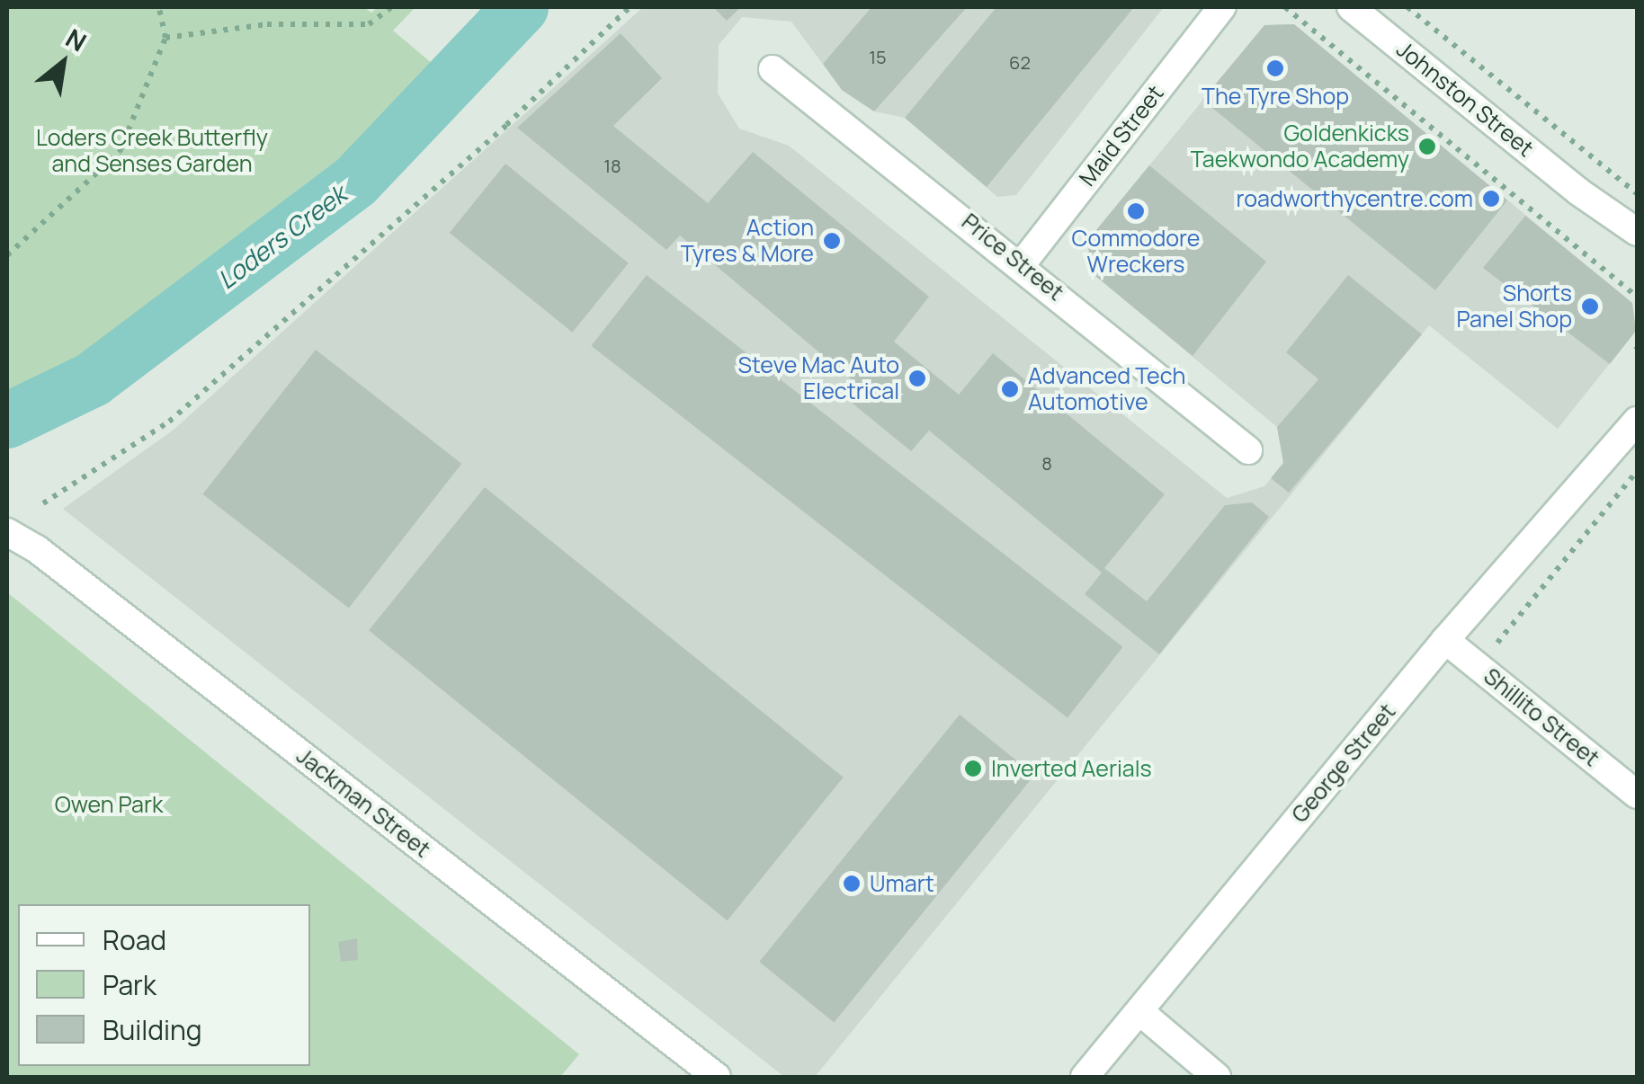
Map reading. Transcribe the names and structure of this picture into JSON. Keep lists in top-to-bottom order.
{
  "streets": {
    "street": [
      "Johnston Street",
      "Maid Street",
      "Price Street",
      "Shillito Street",
      "George Street",
      "Jackman Street"
    ]
  },
  "crossings": [
    ["Maid Street", "Price Street"],
    ["Shillito Street", "George Street"]
  ],
  "water": ["Loders Creek"],
  "parks": ["Loders Creek Butterfly and Senses Garden", "Owen Park"],
  "places": [
    "The Tyre Shop",
    "Goldenkicks Taekwondo Academy",
    "roadworthycentre.com",
    "Commodore Wreckers",
    "Action Tyres & More",
    "Shorts Panel Shop",
    "Steve Mac Auto Electrical",
    "Advanced Tech Automotive",
    "Inverted Aerials",
    "Umart"
  ],
  "house_numbers": [
    "15",
    "62",
    "18",
    "8"
  ],
  "legend": ["Road", "Park", "Building"],
  "north": "top right"
}
